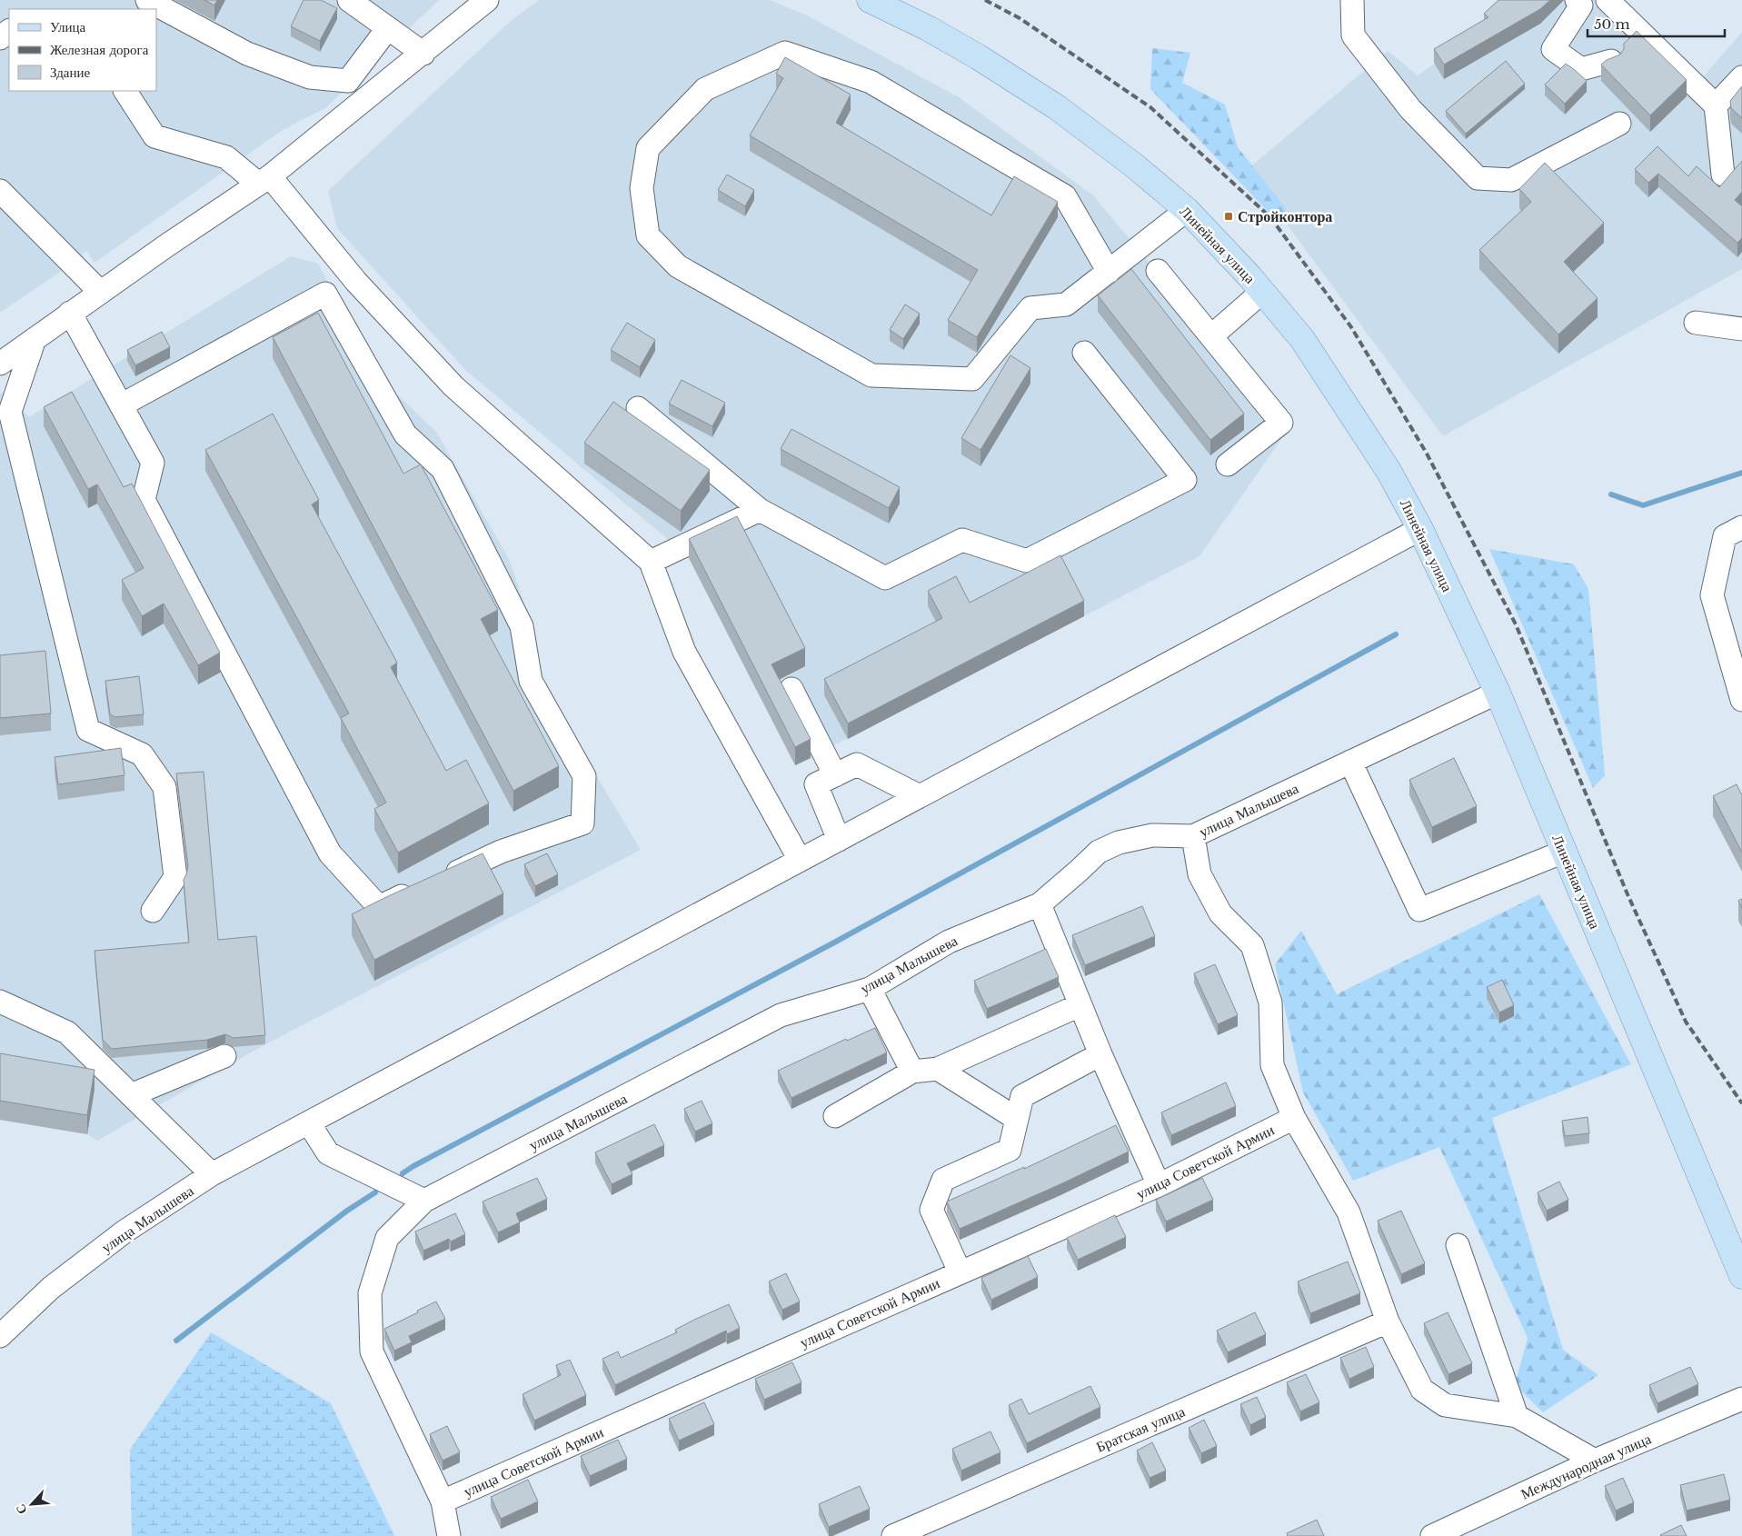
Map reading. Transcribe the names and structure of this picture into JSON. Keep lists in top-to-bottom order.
{
  "streets": {
    "main road": ["Линейная улица"],
    "street": [
      "улица Малышева",
      "улица Советской Армии",
      "Братская улица",
      "Международная улица"
    ]
  },
  "crossings": [
    ["Линейная улица", "улица Малышева"],
    ["улица Малышева", "улица Советской Армии"]
  ],
  "places": {
    "transit": ["Стройконтора"]
  },
  "legend": ["Улица", "Железная дорога", "Здание"],
  "scale_bar": "50 m",
  "north": "bottom left"
}
